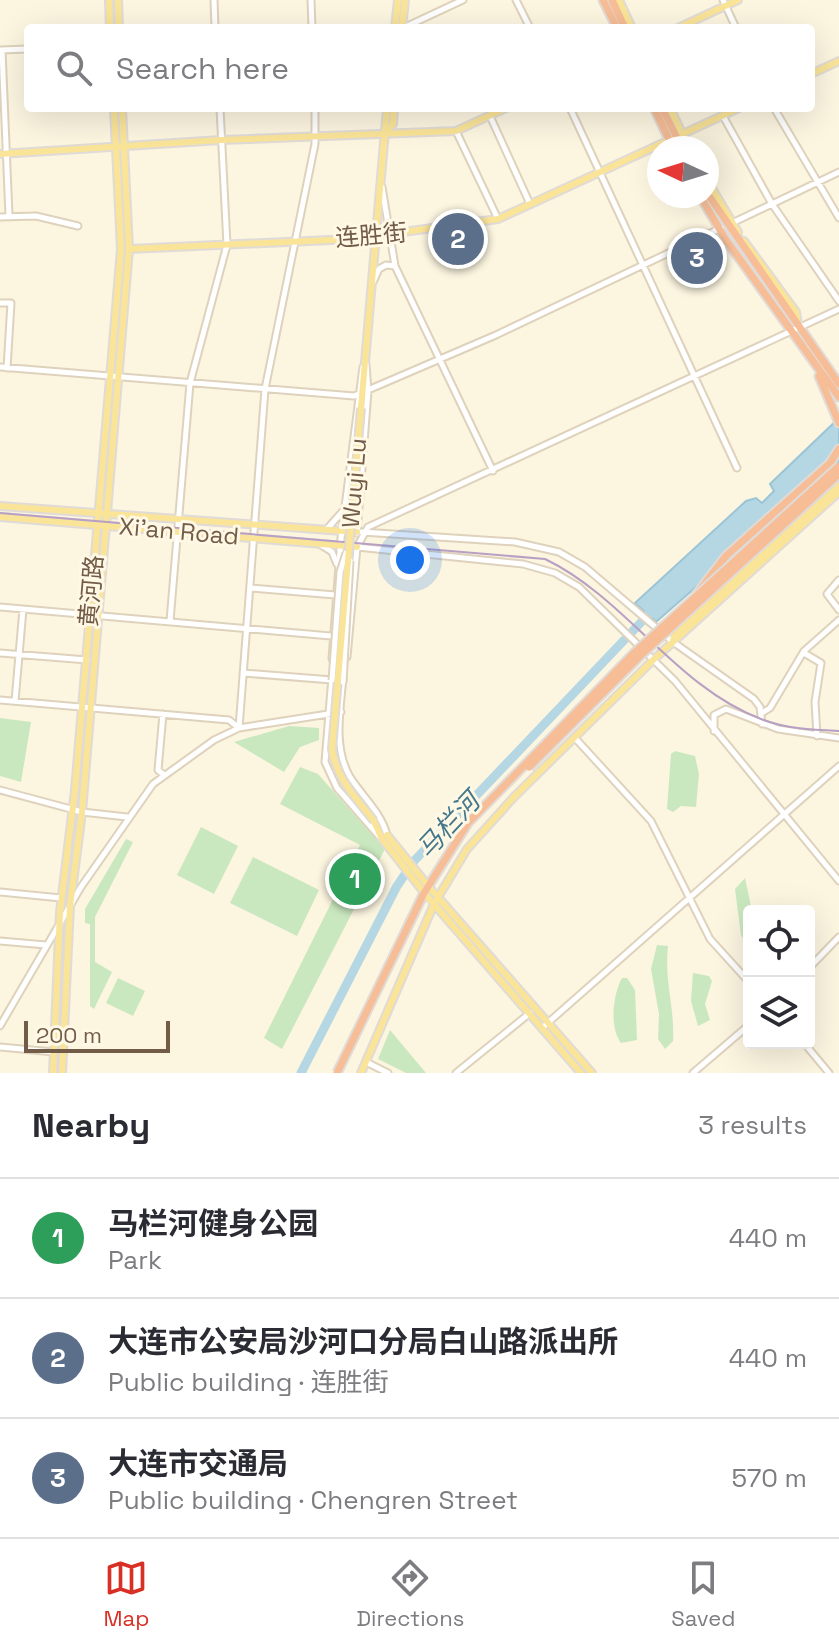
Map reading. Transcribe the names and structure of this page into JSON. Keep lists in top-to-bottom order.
{
  "streets": {
    "main road": [
      "连胜街",
      "Wuyi Lu",
      "Xi'an Road",
      "黄河路"
    ]
  },
  "crossings": [
    ["连胜街", "Wuyi Lu"],
    ["连胜街", "黄河路"],
    ["Xi'an Road", "黄河路"]
  ],
  "water": ["马栏河"],
  "scale_bar": "200 m",
  "north": "left",
  "page": {
    "search": "Search here",
    "pins": ["2", "3", "1"],
    "scale": "200 m",
    "heading": ["Nearby", "3 results"],
    "list": [
      {
        "mark": "1",
        "name": "马栏河健身公园",
        "note": "Park",
        "value": "440 m"
      },
      {
        "mark": "2",
        "name": "大连市公安局沙河口分局白山路派出所",
        "note": "Public building · 连胜街",
        "value": "440 m"
      },
      {
        "mark": "3",
        "name": "大连市交通局",
        "note": "Public building · Chengren Street",
        "value": "570 m"
      }
    ],
    "nav": ["Map", "Directions", "Saved"]
  }
}
